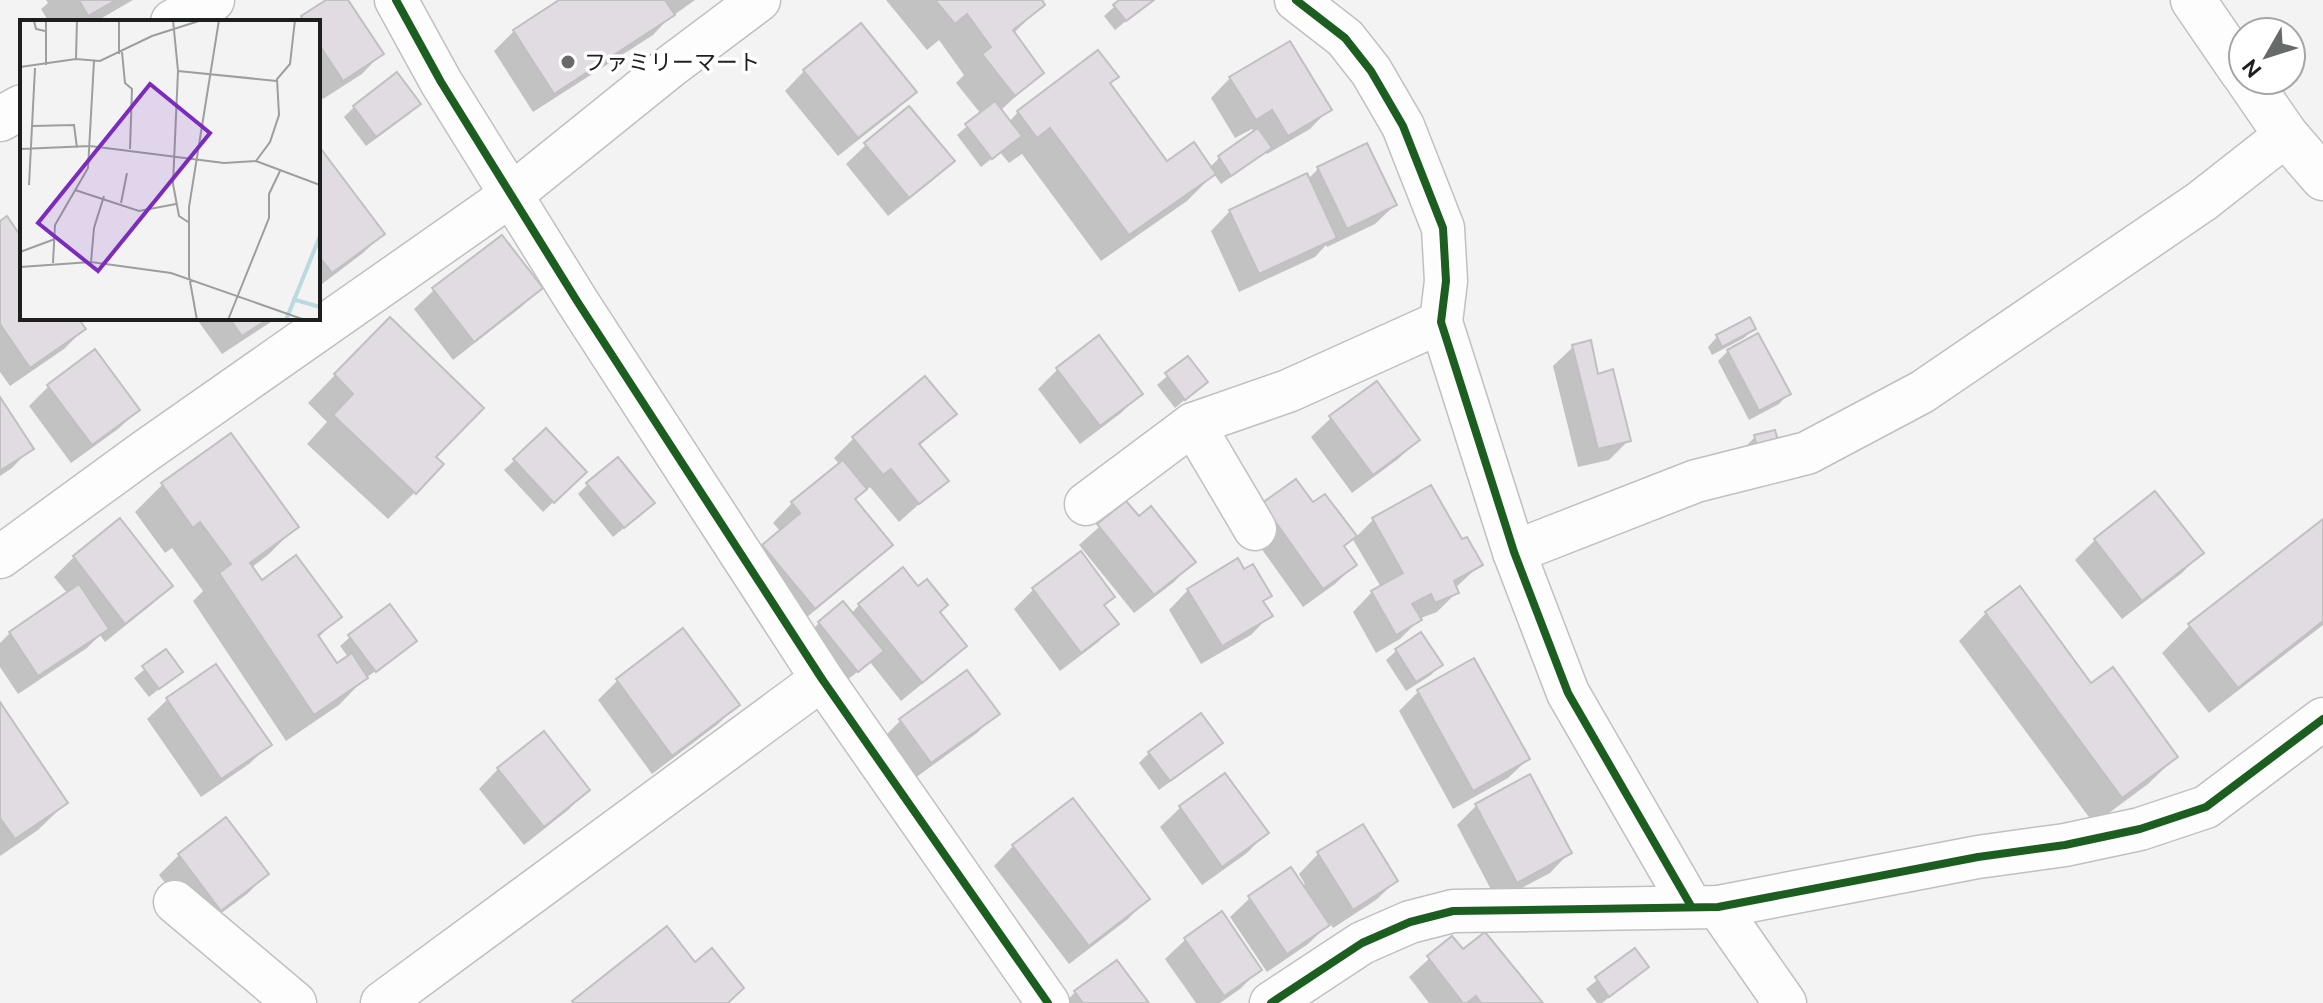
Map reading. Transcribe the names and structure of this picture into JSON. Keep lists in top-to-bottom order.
{
  "places": ["ファミリーマート"],
  "north": "bottom left"
}
